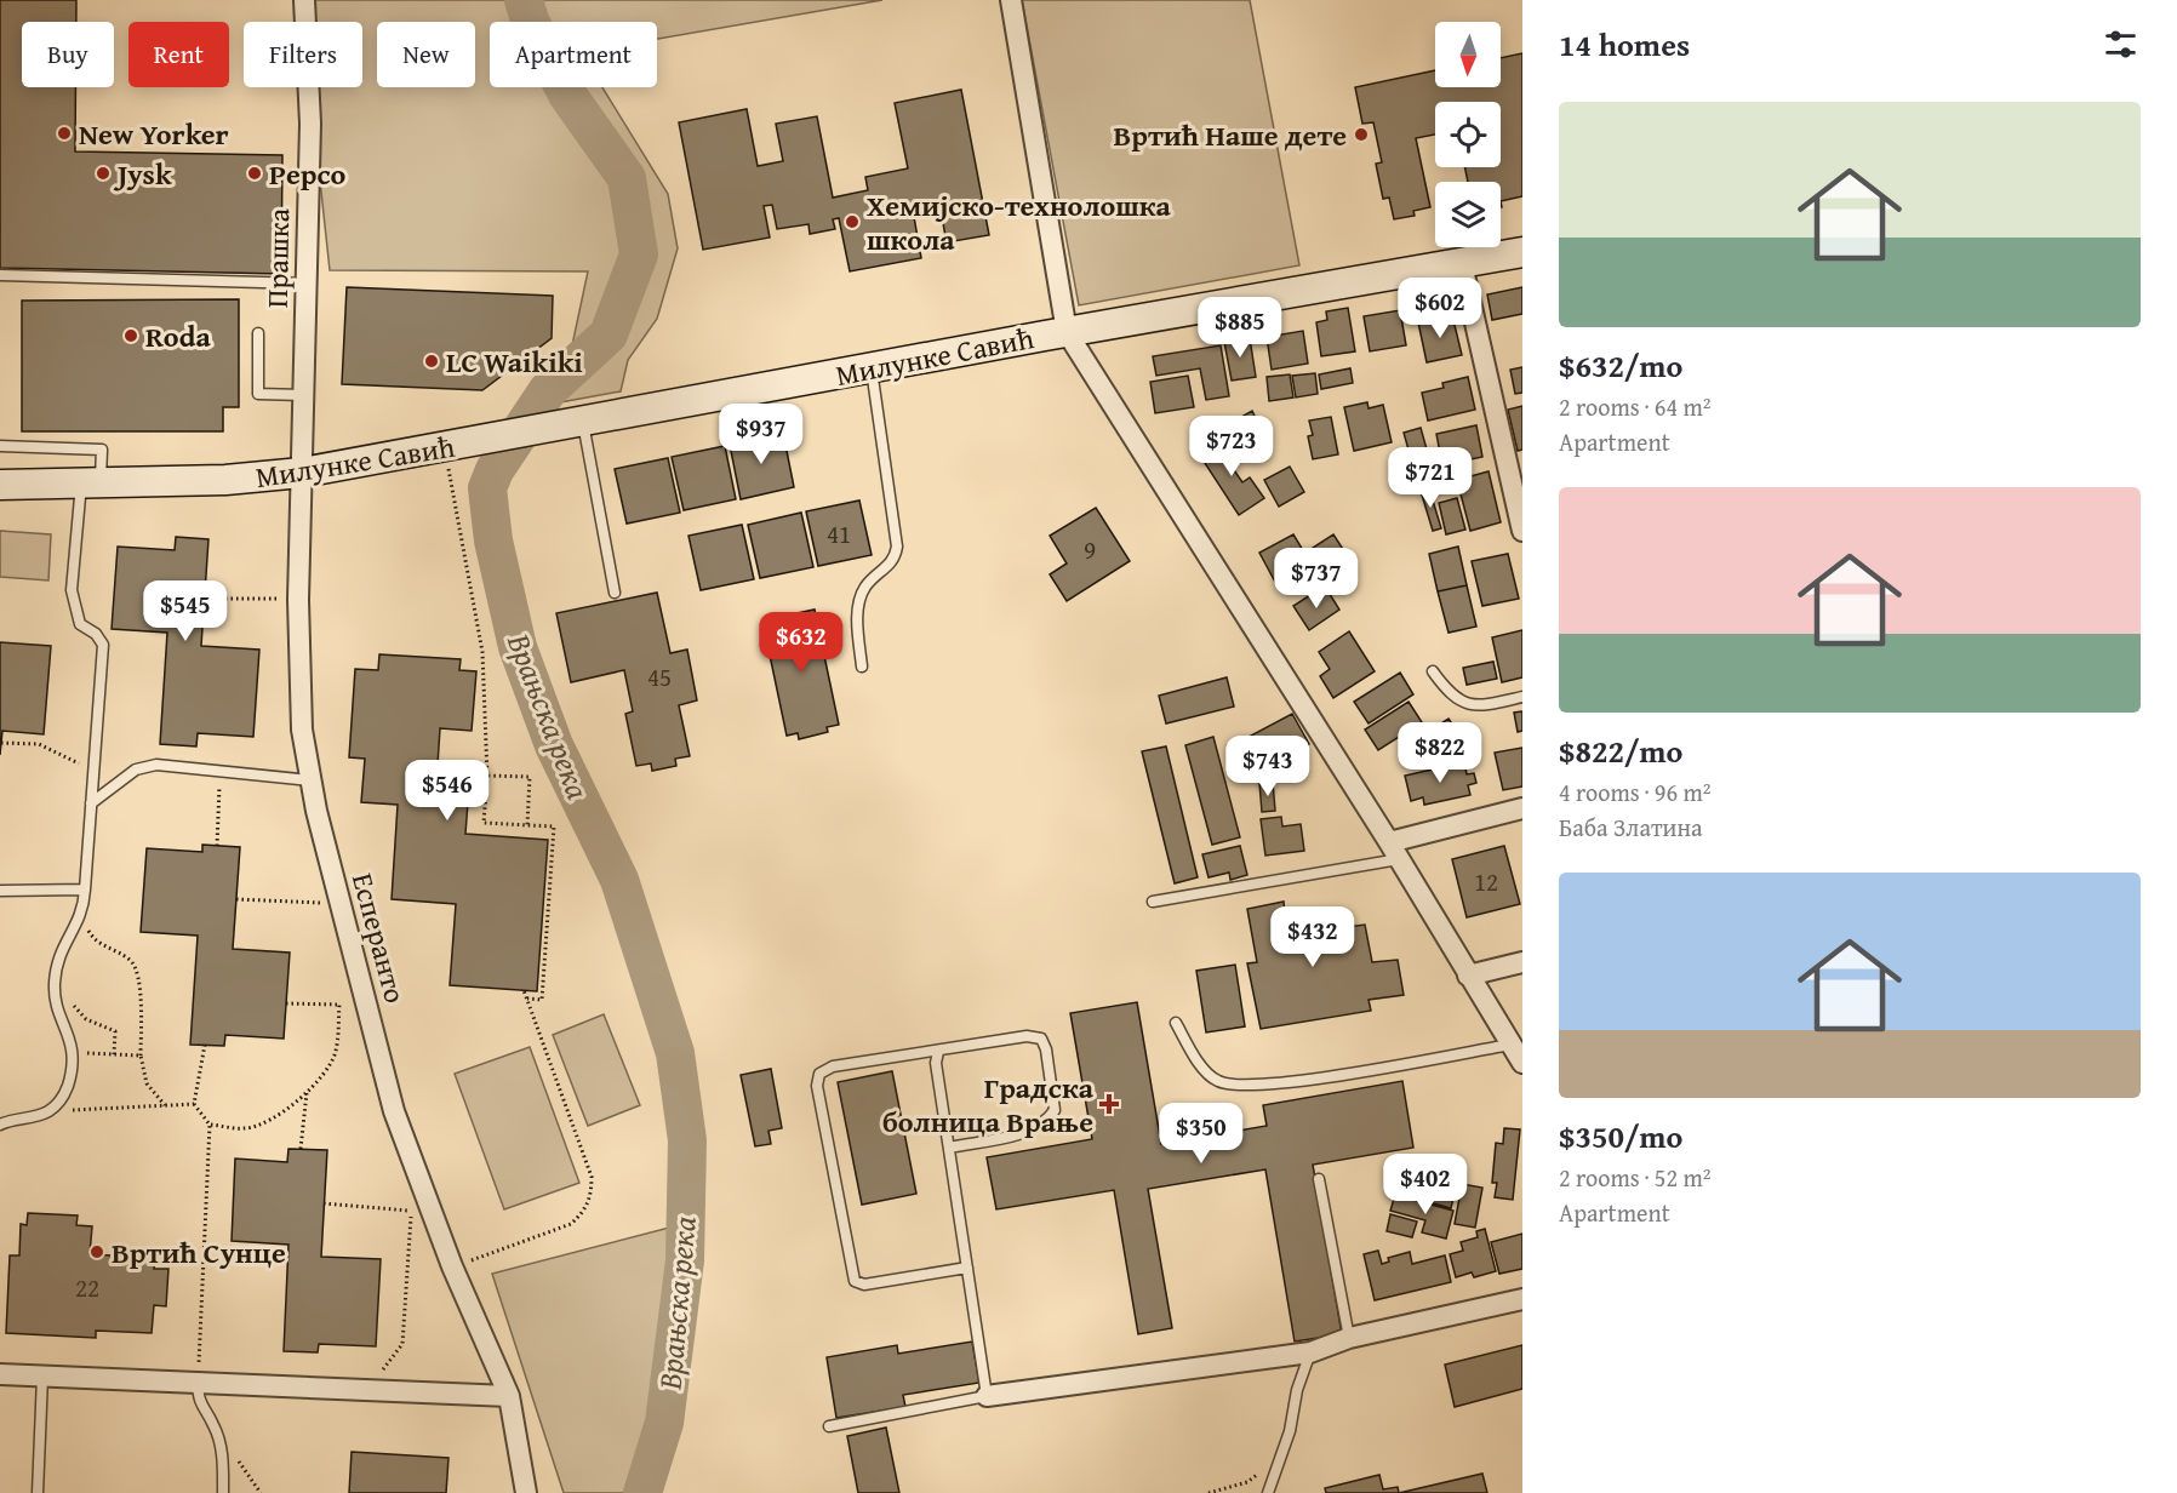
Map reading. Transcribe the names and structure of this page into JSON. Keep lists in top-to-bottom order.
{
  "streets": {
    "street": ["Прашка", "Милунке Савић", "Есперанто"]
  },
  "crossings": [
    ["Прашка", "Милунке Савић"],
    ["Прашка", "Есперанто"],
    ["Милунке Савић", "Есперанто"]
  ],
  "water": ["Врањска река"],
  "places": {
    "other": [
      "New Yorker",
      "Вртић Наше дете",
      "Jysk",
      "Pepco",
      "Хемијско-технолошка школа",
      "Roda",
      "LC Waikiki",
      "Вртић Сунце"
    ],
    "health": ["Градска болница Врање"]
  },
  "house_numbers": [
    "41",
    "9",
    "45",
    "12",
    "22"
  ],
  "north": "bottom",
  "page": {
    "heading": "14 homes",
    "chip": [
      "Buy",
      "Rent",
      "Filters",
      "New",
      "Apartment"
    ],
    "list": [
      {
        "name": "$632/mo",
        "note": "2 rooms · 64 m² · Apartment"
      },
      {
        "name": "$822/mo",
        "note": "4 rooms · 96 m² · Баба Златина"
      },
      {
        "name": "$350/mo",
        "note": "2 rooms · 52 m² · Apartment"
      }
    ],
    "price": [
      "$602",
      "$885",
      "$937",
      "$723",
      "$721",
      "$737",
      "$545",
      "$632",
      "$822",
      "$743",
      "$546",
      "$432",
      "$350",
      "$402"
    ]
  }
}
